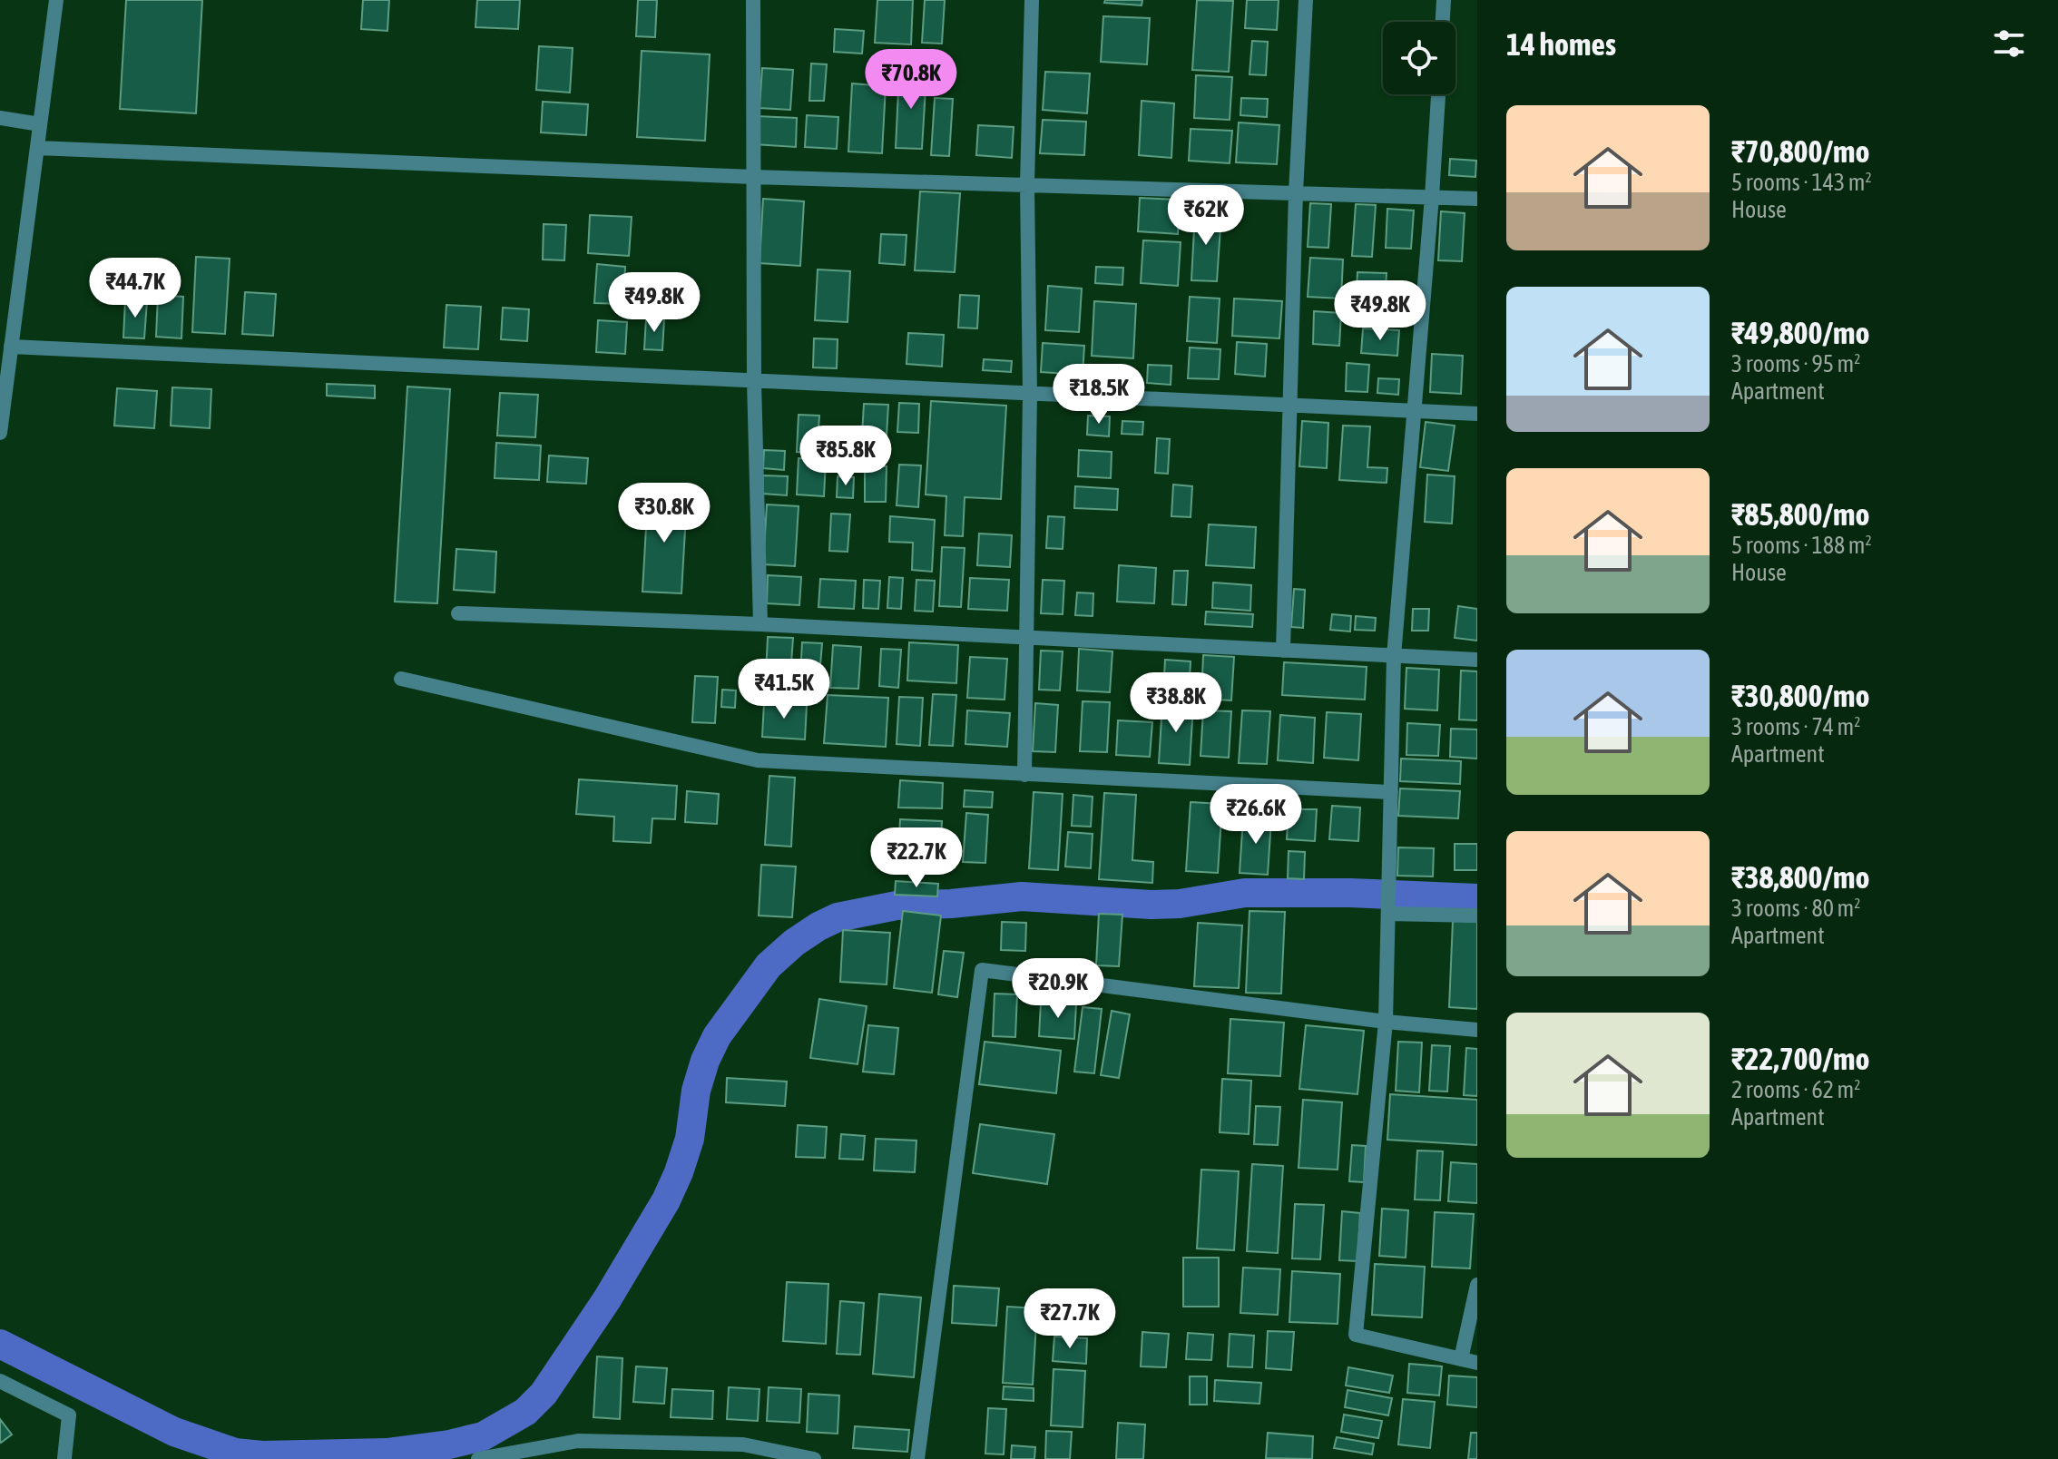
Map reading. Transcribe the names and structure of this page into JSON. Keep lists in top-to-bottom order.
{
  "page": {
    "heading": "14 homes",
    "price": [
      "₹70.8K",
      "₹62K",
      "₹44.7K",
      "₹49.8K",
      "₹49.8K",
      "₹18.5K",
      "₹85.8K",
      "₹30.8K",
      "₹41.5K",
      "₹38.8K",
      "₹26.6K",
      "₹22.7K",
      "₹20.9K",
      "₹27.7K"
    ],
    "list": [
      {
        "name": "₹70,800/mo",
        "note": "5 rooms · 143 m² · House"
      },
      {
        "name": "₹49,800/mo",
        "note": "3 rooms · 95 m² · Apartment"
      },
      {
        "name": "₹85,800/mo",
        "note": "5 rooms · 188 m² · House"
      },
      {
        "name": "₹30,800/mo",
        "note": "3 rooms · 74 m² · Apartment"
      },
      {
        "name": "₹38,800/mo",
        "note": "3 rooms · 80 m² · Apartment"
      },
      {
        "name": "₹22,700/mo",
        "note": "2 rooms · 62 m² · Apartment"
      }
    ]
  }
}
